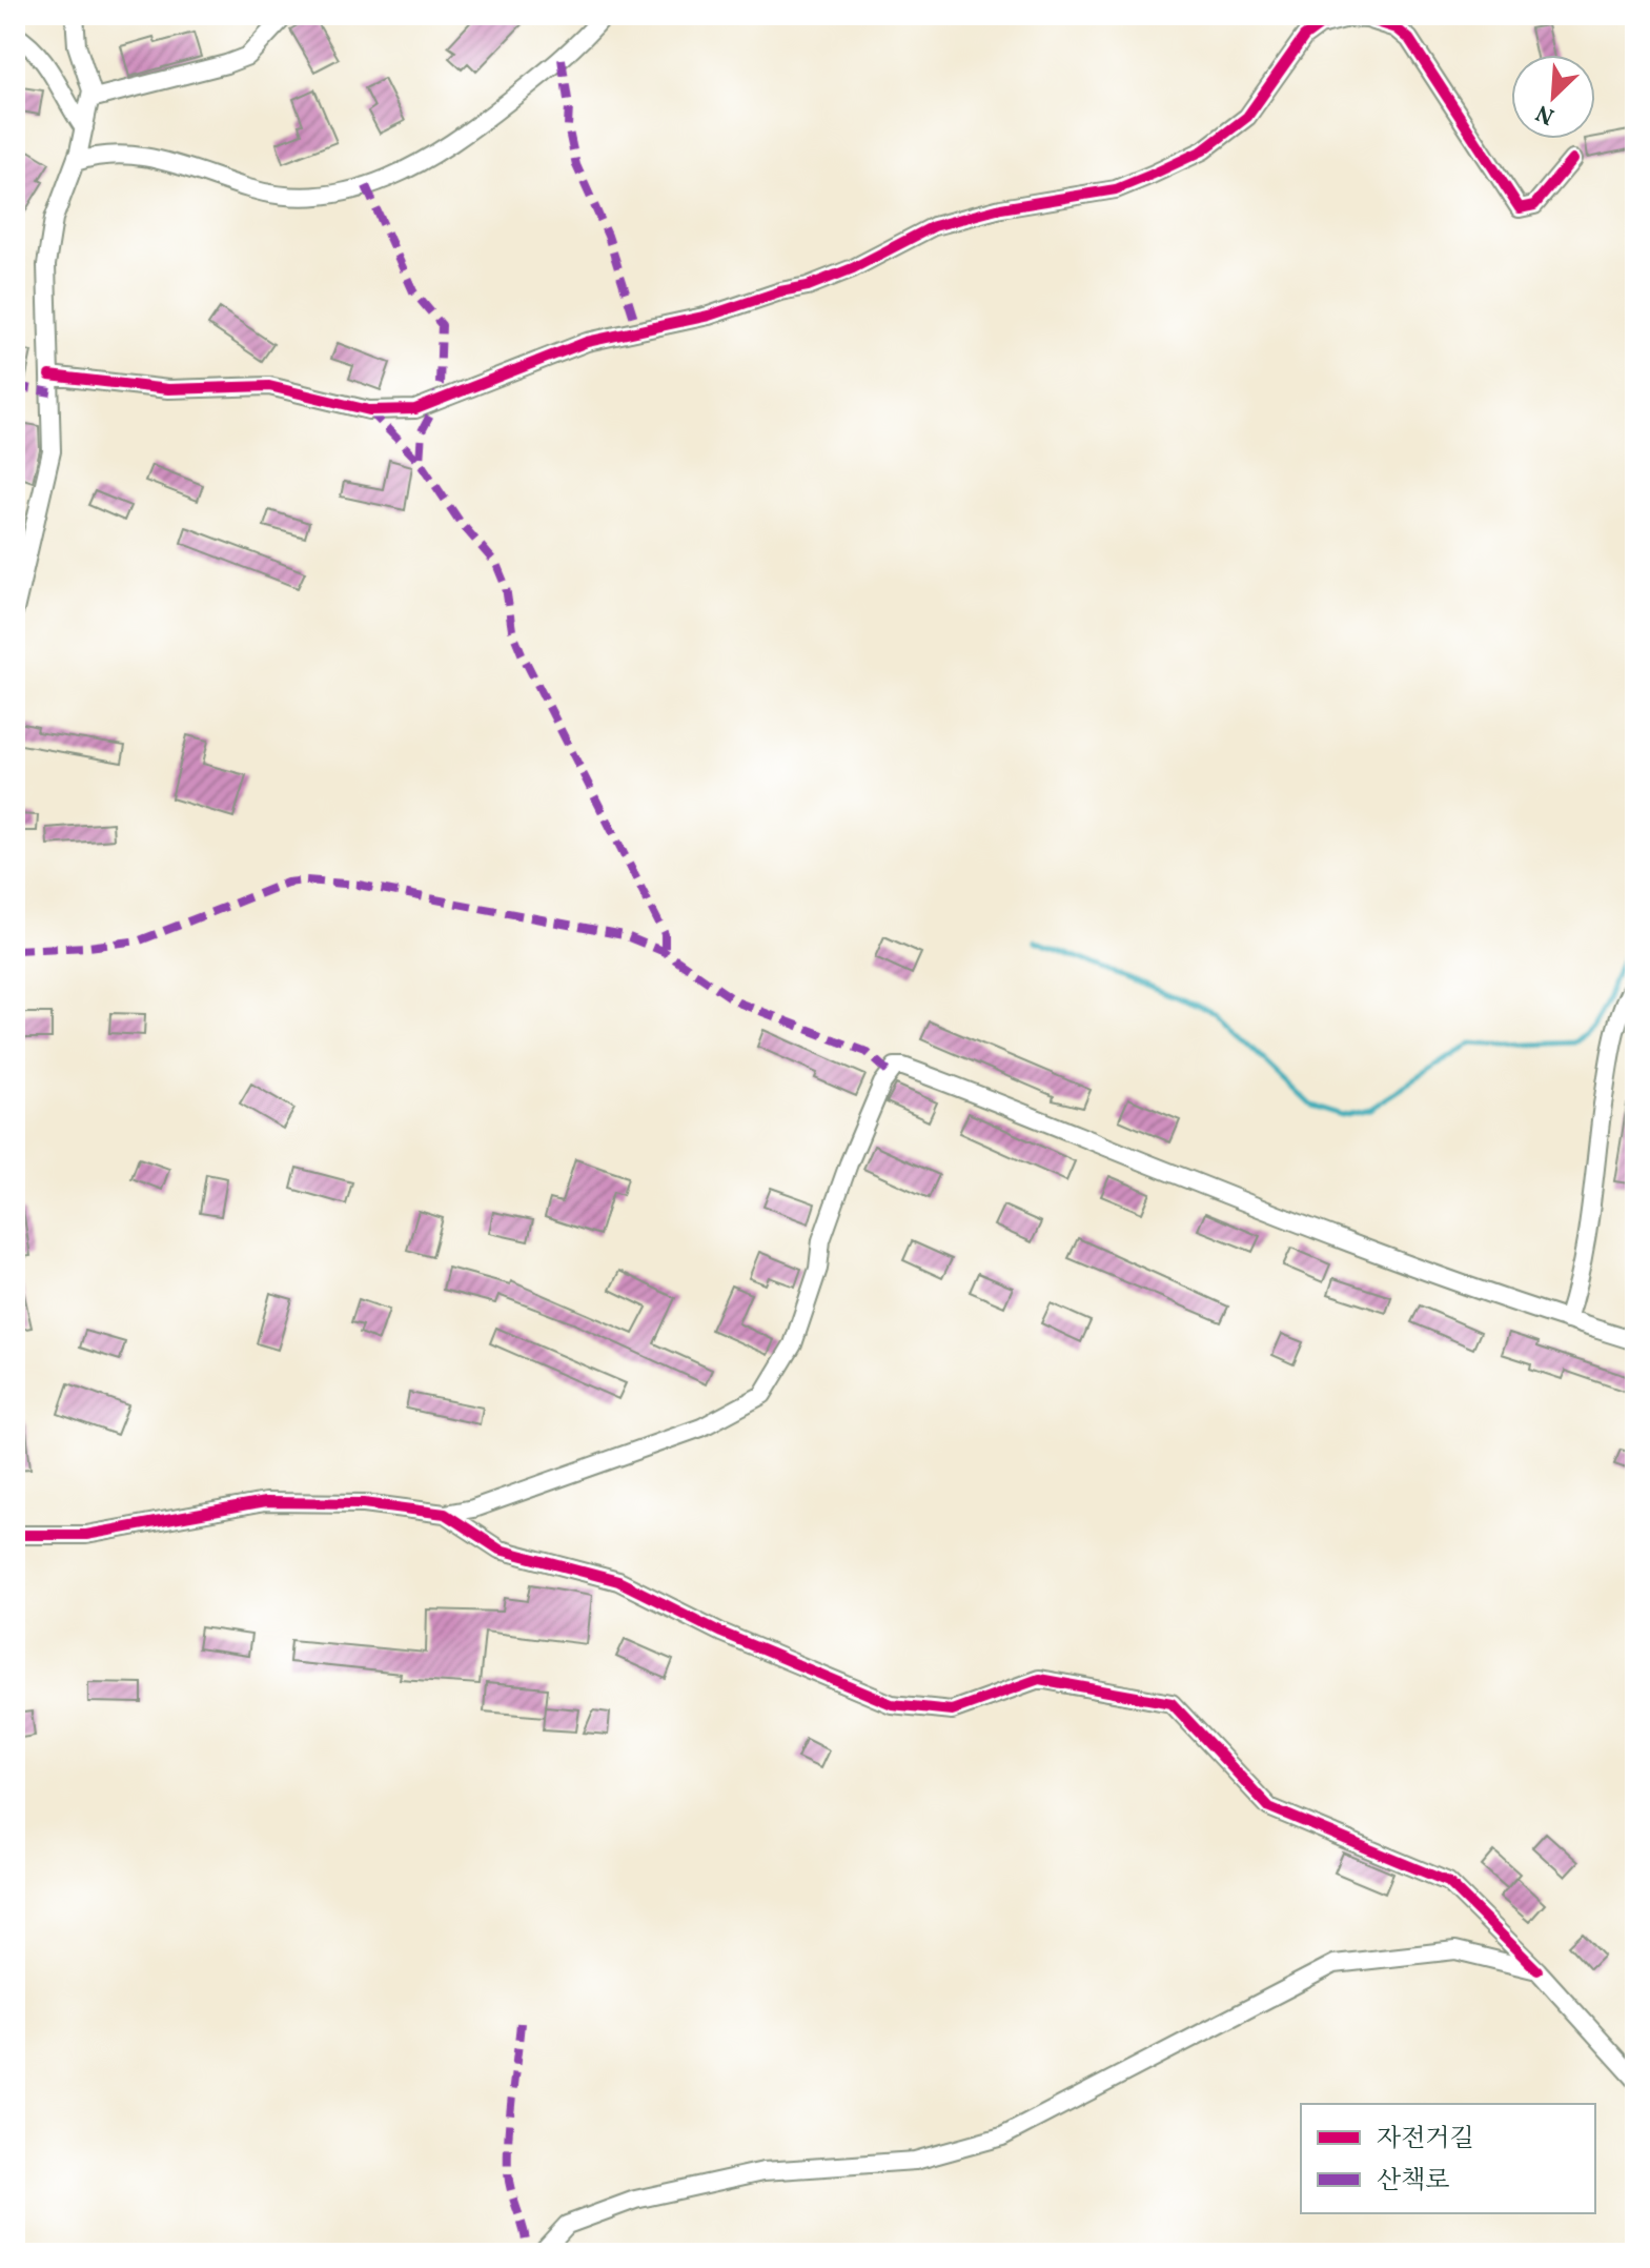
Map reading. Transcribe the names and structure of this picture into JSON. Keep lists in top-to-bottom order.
{
  "legend": ["자전거길", "산책로"],
  "north": "bottom left"
}
